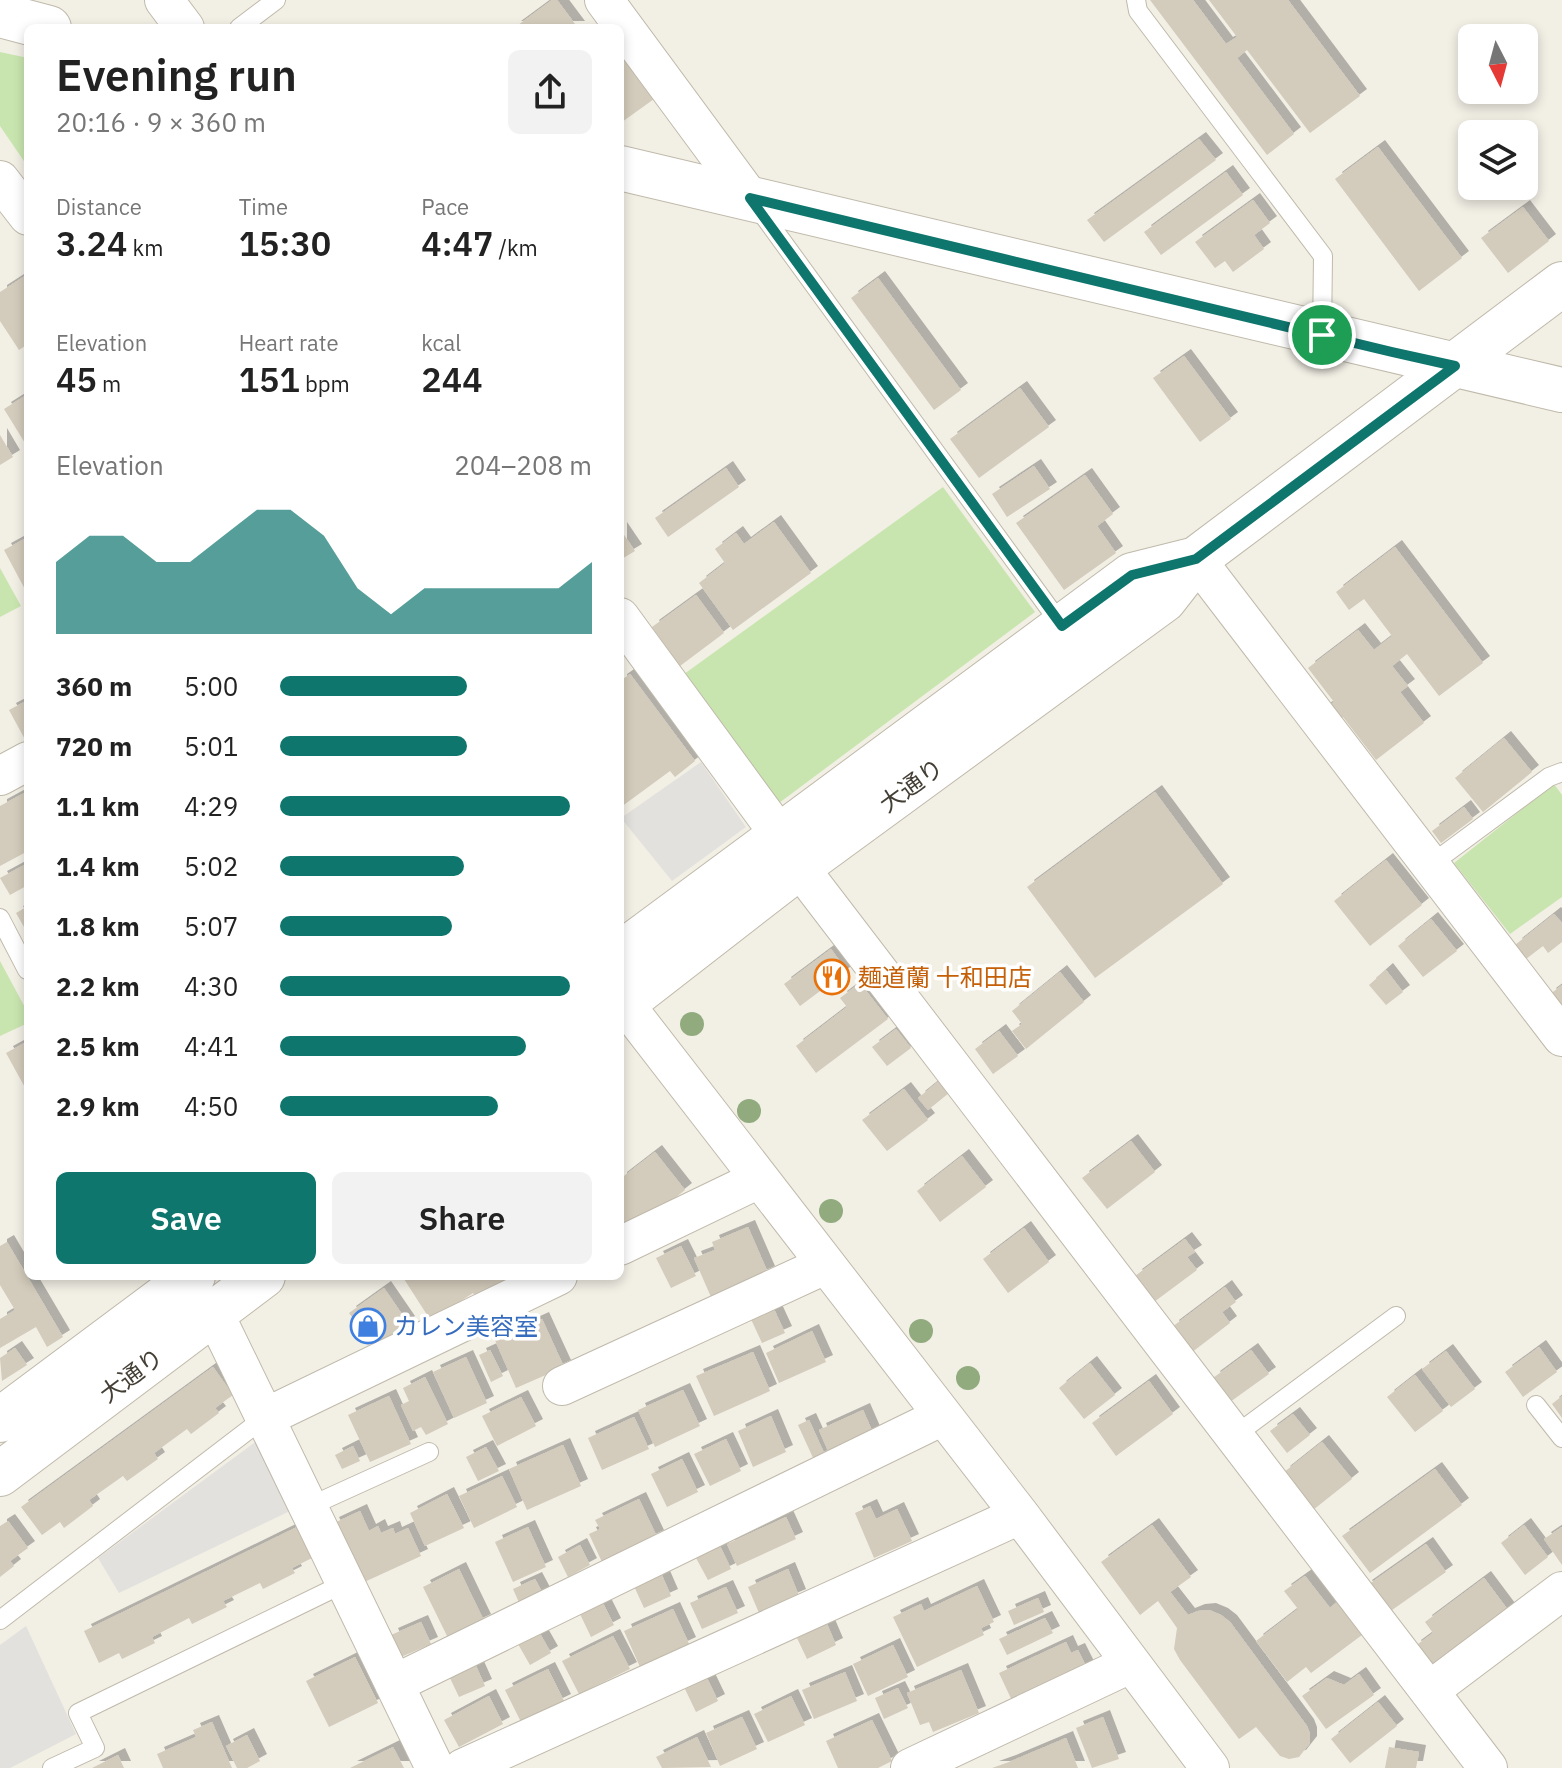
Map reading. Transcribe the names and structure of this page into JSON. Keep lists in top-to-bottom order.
{
  "streets": {
    "street": ["大通り"]
  },
  "places": {
    "restaurant": ["麺道蘭 十和田店"],
    "shop": ["カレン美容室"]
  },
  "north": "bottom",
  "page": {
    "heading": ["Evening run", "20:16 · 9 × 360 m"],
    "stats": [
      ["Distance", "3.24 km"],
      ["Time", "15:30"],
      ["Pace", "4:47 /km"],
      ["Elevation", "45 m"],
      ["Heart rate", "151 bpm"],
      ["kcal", "244"]
    ],
    "chart": ["Elevation", "204–208 m"],
    "list": [
      {
        "name": "360 m",
        "note": "5:00"
      },
      {
        "name": "720 m",
        "note": "5:01"
      },
      {
        "name": "1.1 km",
        "note": "4:29"
      },
      {
        "name": "1.4 km",
        "note": "5:02"
      },
      {
        "name": "1.8 km",
        "note": "5:07"
      },
      {
        "name": "2.2 km",
        "note": "4:30"
      },
      {
        "name": "2.5 km",
        "note": "4:41"
      },
      {
        "name": "2.9 km",
        "note": "4:50"
      }
    ],
    "buttons": ["Save", "Share"]
  }
}
